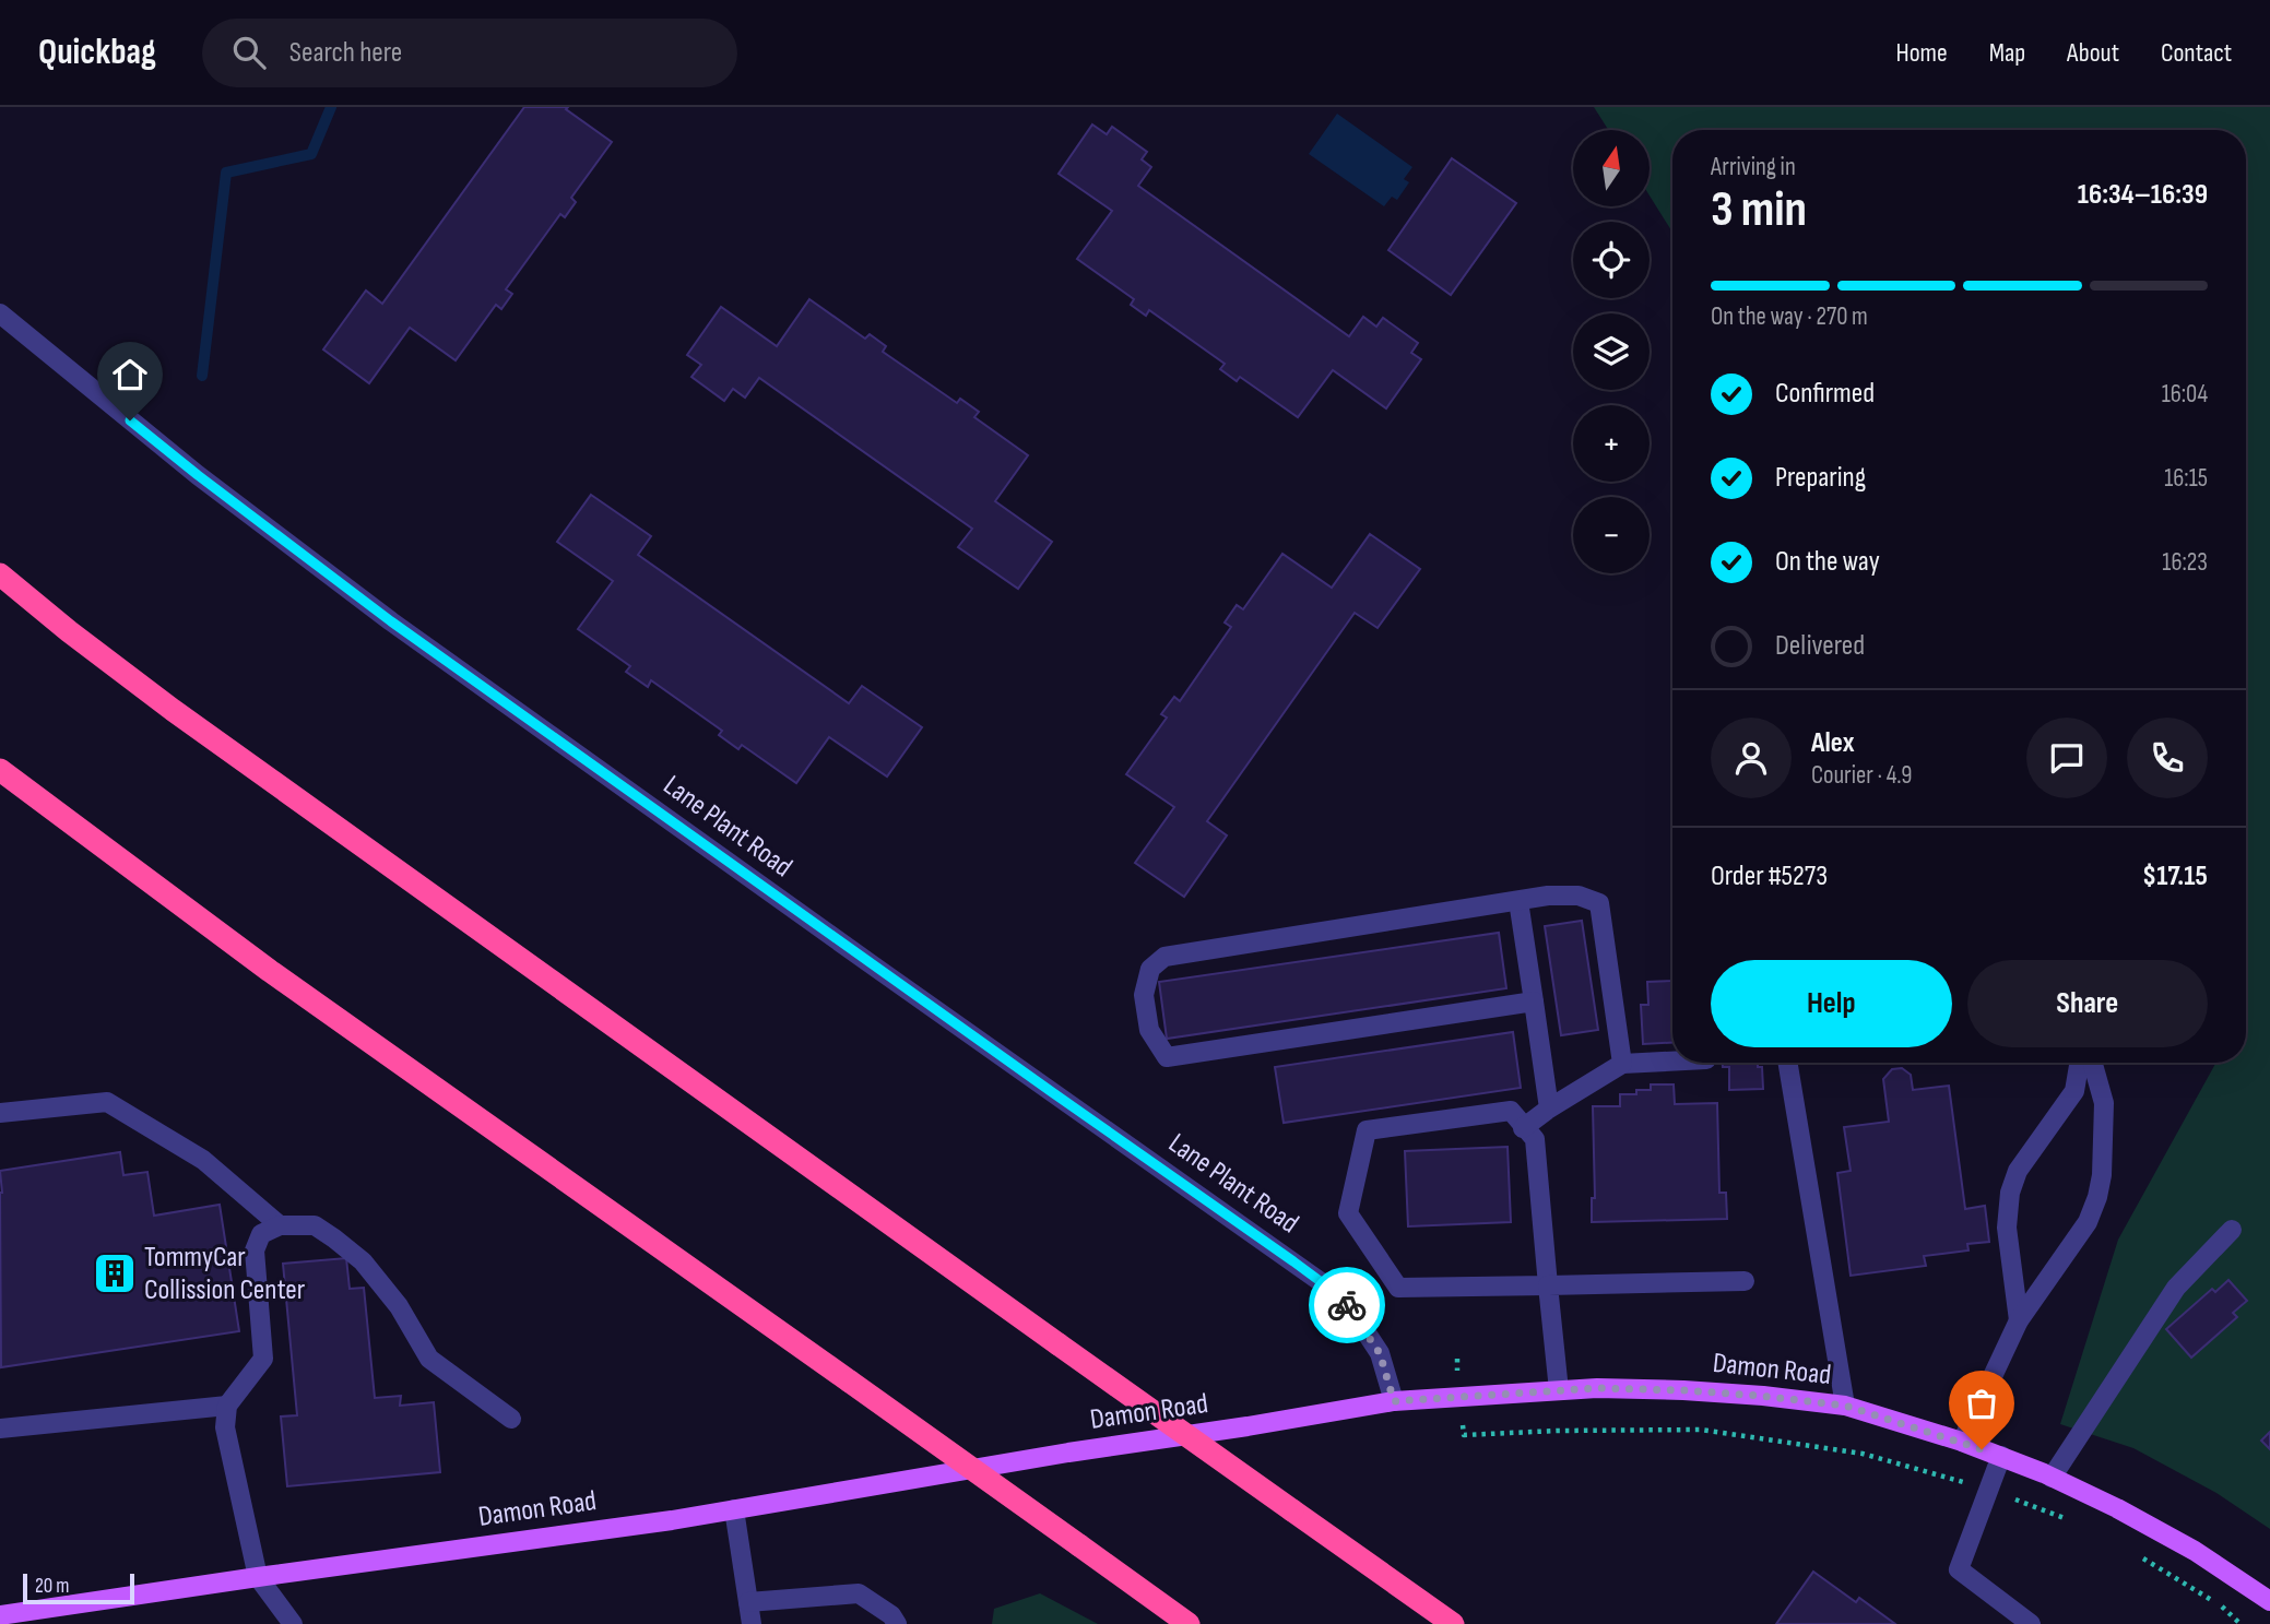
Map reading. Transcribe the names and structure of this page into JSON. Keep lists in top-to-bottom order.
{
  "streets": {
    "main road": ["Damon Road"],
    "street": ["Lane Plant Road"]
  },
  "crossings": [
    ["Lane Plant Road", "Damon Road"]
  ],
  "places": {
    "building": ["TommyCar Collission Center"]
  },
  "scale_bar": "20 m",
  "north": "top",
  "page": {
    "header": "Quickbag",
    "search": "Search here",
    "nav": [
      "Home",
      "Map",
      "About",
      "Contact"
    ],
    "map_buttons": ["+", "−"],
    "heading": ["3 min", "Arriving in", "16:34–16:39"],
    "panel": [
      "Alex",
      "Courier · 4.9",
      "Order #5273",
      "$17.15"
    ],
    "bar": "On the way · 270 m",
    "list": [
      ["Confirmed", "16:04"],
      ["Preparing", "16:15"],
      ["On the way", "16:23"],
      "Delivered"
    ],
    "buttons": ["Help", "Share"],
    "scale": "20 m"
  }
}
